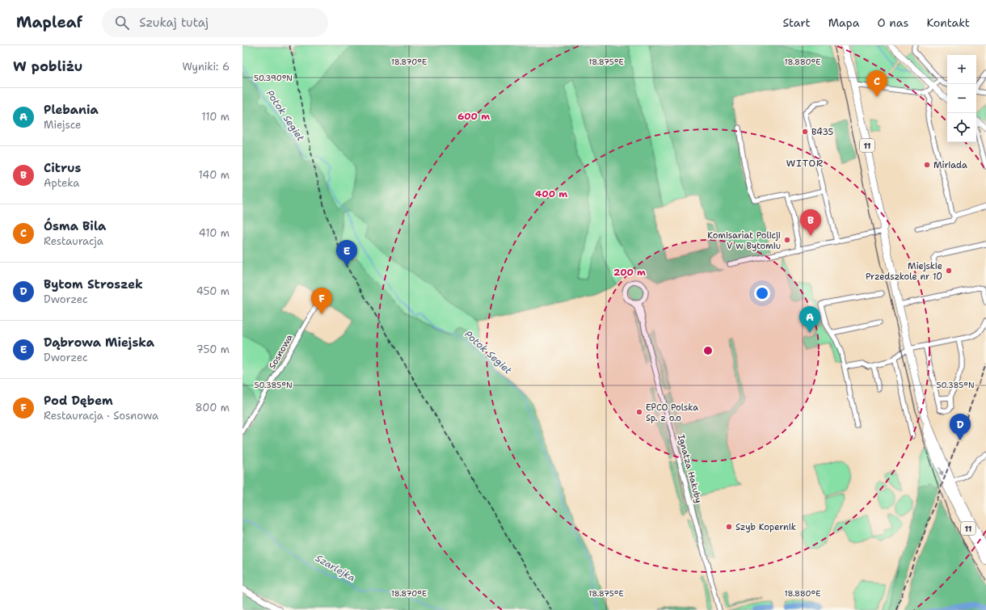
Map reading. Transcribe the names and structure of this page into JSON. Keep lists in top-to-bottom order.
{
  "streets": {
    "highway": ["11"],
    "street": ["Sosnowa", "Ignatza Hakuby"]
  },
  "districts": ["WITOR"],
  "water": ["Potok Segiet", "Szarlejka"],
  "places": [
    "B435",
    "Miriada",
    "Komisariat Policji V w Bytomiu",
    "Miejskie Przedszkole nr 10",
    "EPCO Polska Sp. z o.o",
    "Szyb Kopernik"
  ],
  "page": {
    "header": "Mapleaf",
    "search": "Szukaj tutaj",
    "nav": [
      "Start",
      "Mapa",
      "O nas",
      "Kontakt"
    ],
    "heading": ["W pobliżu", "Wyniki: 6"],
    "map_buttons": ["+", "−"],
    "pins": [
      "C",
      "B",
      "E",
      "F",
      "A",
      "D"
    ],
    "list": [
      {
        "mark": "A",
        "name": "Plebania",
        "note": "Miejsce",
        "value": "110 m"
      },
      {
        "mark": "B",
        "name": "Citrus",
        "note": "Apteka",
        "value": "140 m"
      },
      {
        "mark": "C",
        "name": "Ósma Bila",
        "note": "Restauracja",
        "value": "410 m"
      },
      {
        "mark": "D",
        "name": "Bytom Stroszek",
        "note": "Dworzec",
        "value": "450 m"
      },
      {
        "mark": "E",
        "name": "Dąbrowa Miejska",
        "note": "Dworzec",
        "value": "750 m"
      },
      {
        "mark": "F",
        "name": "Pod Dębem",
        "note": "Restauracja · Sosnowa",
        "value": "800 m"
      }
    ]
  },
  "coordinates": [
    "18.870°E",
    "18.875°E",
    "18.880°E",
    "50.390°N",
    "50.385°N"
  ],
  "rings": ["600 m", "400 m", "200 m"]
}
